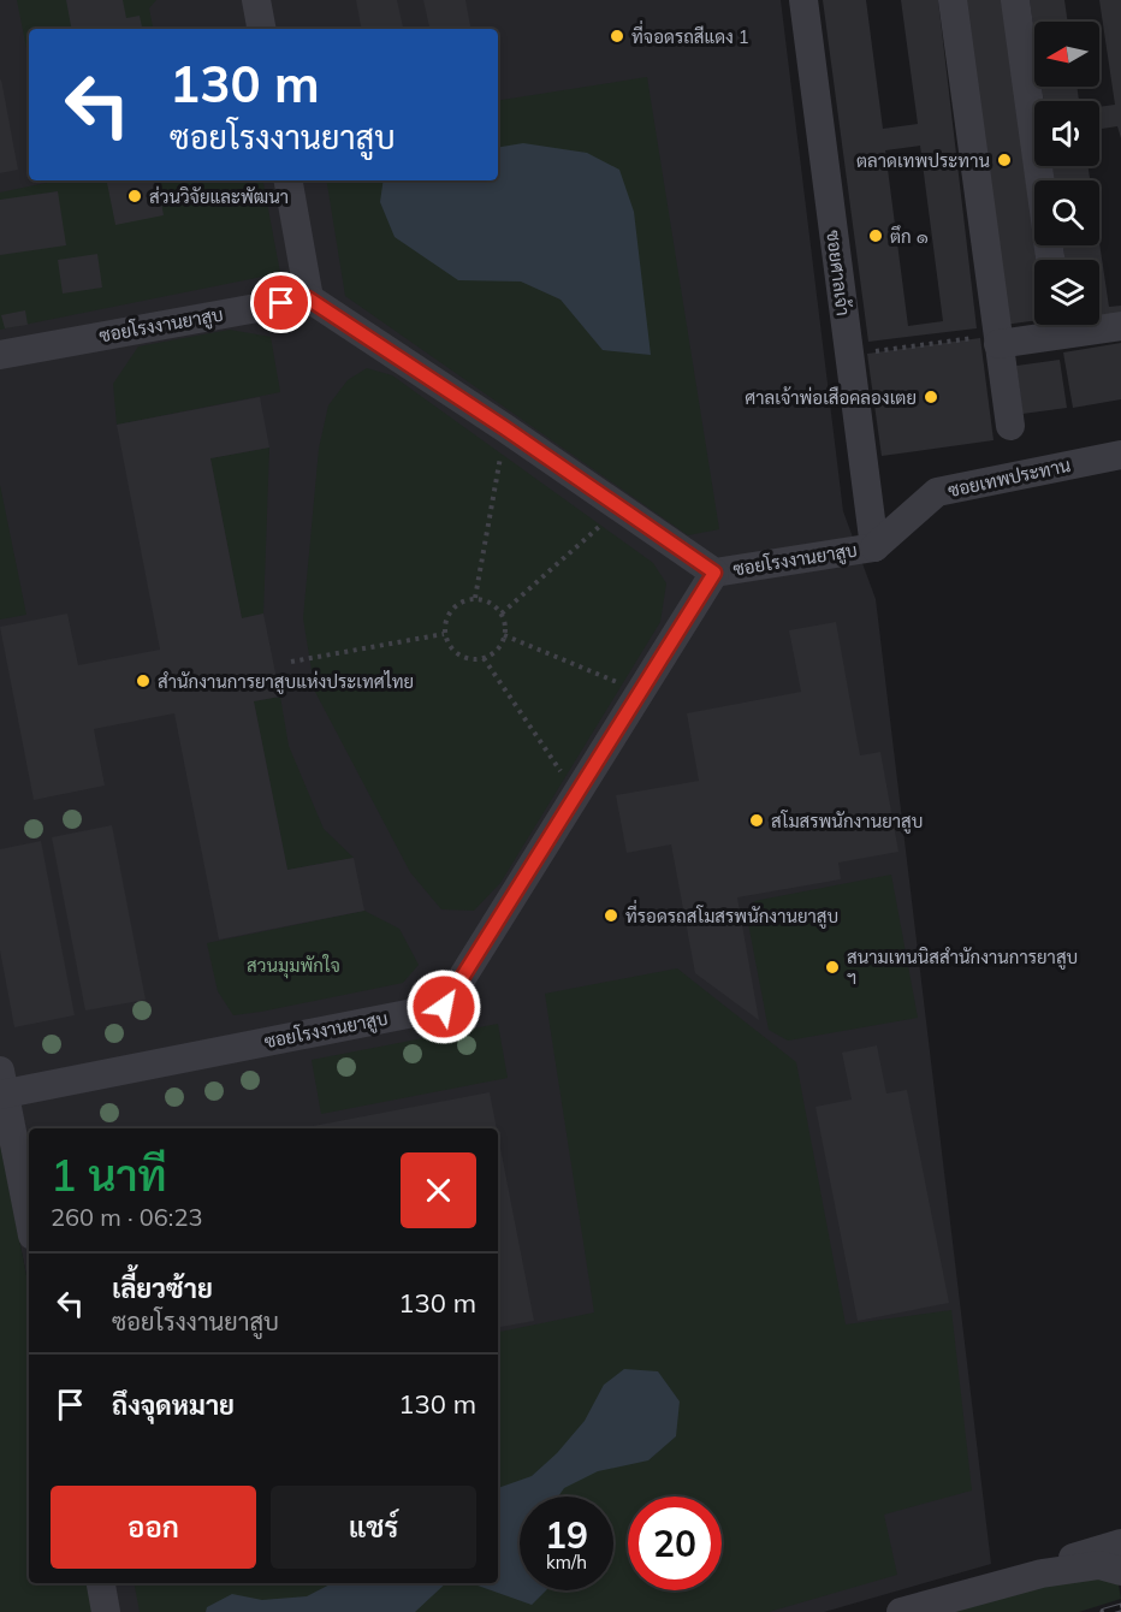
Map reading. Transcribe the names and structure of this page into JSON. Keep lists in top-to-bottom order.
{
  "streets": {
    "street": ["ซอยศาลเจ้า", "ซอยโรงงานยาสูบ", "ซอยเทพประทาน"]
  },
  "crossings": [
    ["ซอยศาลเจ้า", "ซอยโรงงานยาสูบ"],
    ["ซอยศาลเจ้า", "ซอยเทพประทาน"],
    ["ซอยโรงงานยาสูบ", "ซอยเทพประทาน"]
  ],
  "parks": ["สวนมุมพักใจ"],
  "places": [
    "ที่จอดรถสีแดง 1",
    "ตลาดเทพประทาน",
    "ส่วนวิจัยและพัฒนา",
    "ตึก ๑",
    "ศาลเจ้าพ่อเสือคลองเตย",
    "สำนักงานการยาสูบแห่งประเทศไทย",
    "สโมสรพนักงานยาสูบ",
    "ที่รอดรถสโมสรพนักงานยาสูบ",
    "สนามเทนนิสสำนักงานการยาสูบ ฯ"
  ],
  "north": "left",
  "page": {
    "turn": ["130 m", "ซอยโรงงานยาสูบ"],
    "heading": ["1 นาที", "260 m · 06:23"],
    "list": [
      {
        "name": "เลี้ยวซ้าย",
        "note": "ซอยโรงงานยาสูบ",
        "value": "130 m"
      },
      {
        "name": "ถึงจุดหมาย",
        "value": "130 m"
      }
    ],
    "buttons": ["ออก", "แชร์"],
    "speed": "19 km/h",
    "limit": "20"
  }
}
